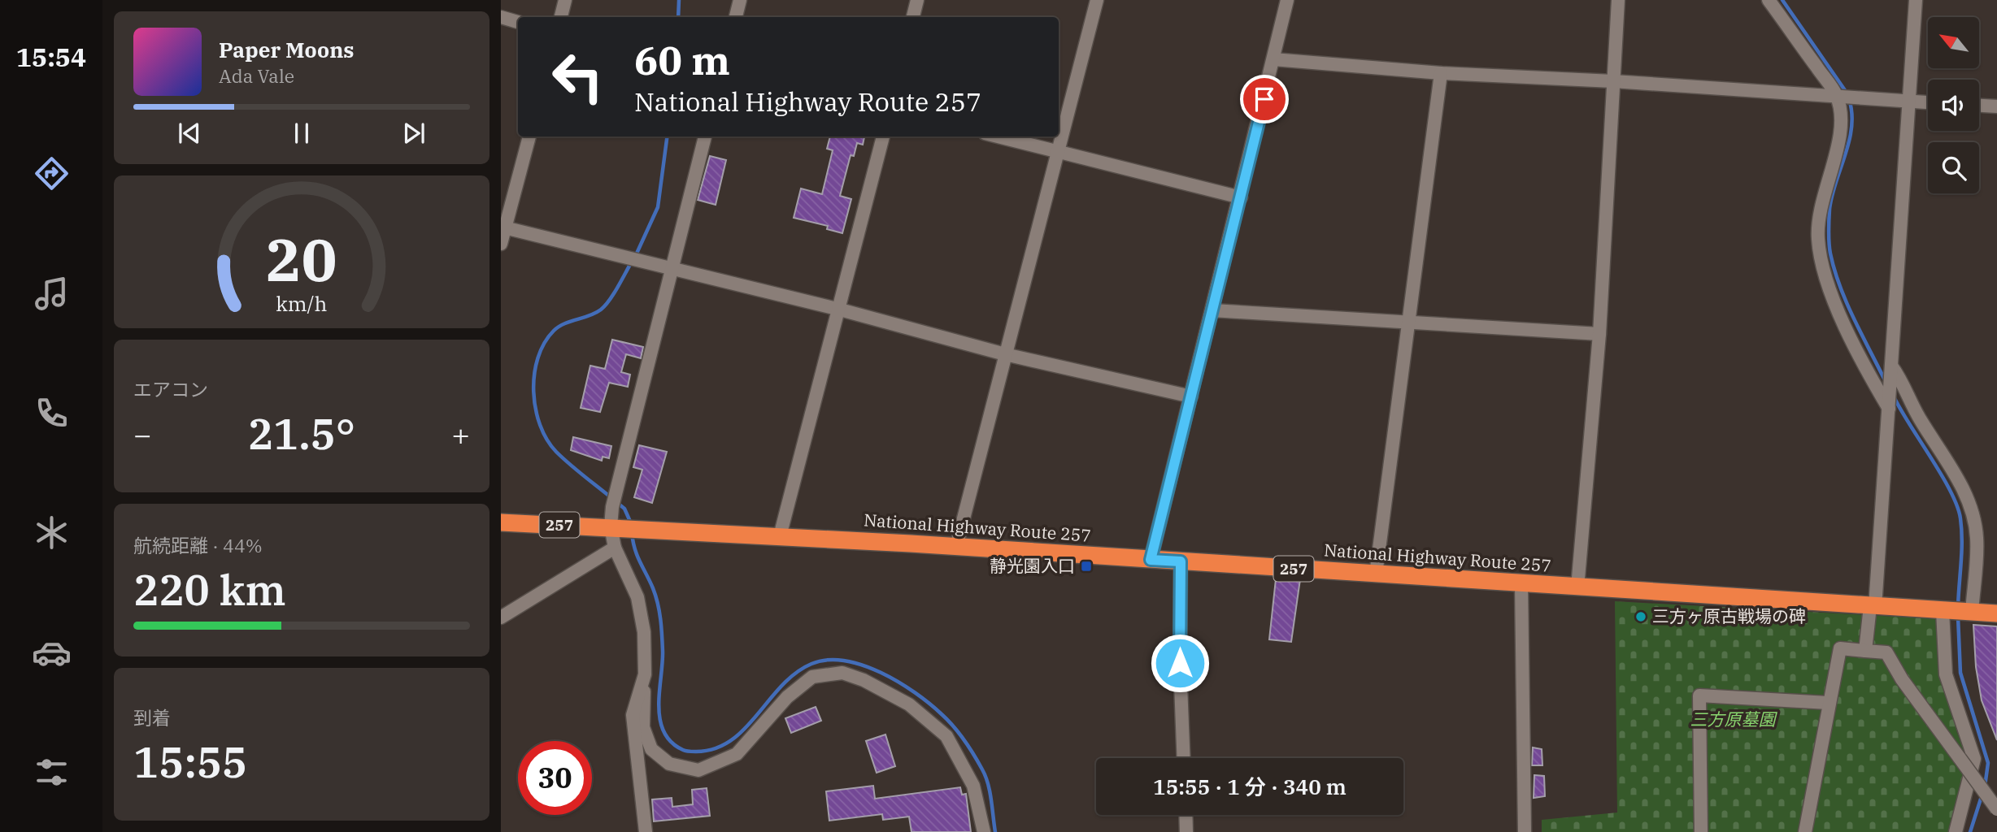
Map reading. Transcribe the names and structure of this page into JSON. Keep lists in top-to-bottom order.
{
  "streets": {
    "highway": ["257", "National Highway Route 257"]
  },
  "parks": ["三方原墓園"],
  "places": {
    "transit": ["静光園入口"],
    "other": ["三方ヶ原古戦場の碑"]
  },
  "north": "top left",
  "page": {
    "tabs": "15:54",
    "turn": ["60 m", "National Highway Route 257"],
    "song": ["Paper Moons", "Ada Vale"],
    "tile": [
      "エアコン",
      ["航続距離 · 44%", "220 km"],
      ["到着", "15:55"]
    ],
    "heat": ["−", "21.5°", "+"],
    "limit": "30",
    "trip": "15:55 · 1 分 · 340 m",
    "gauge": ["20", "km/h"]
  }
}
